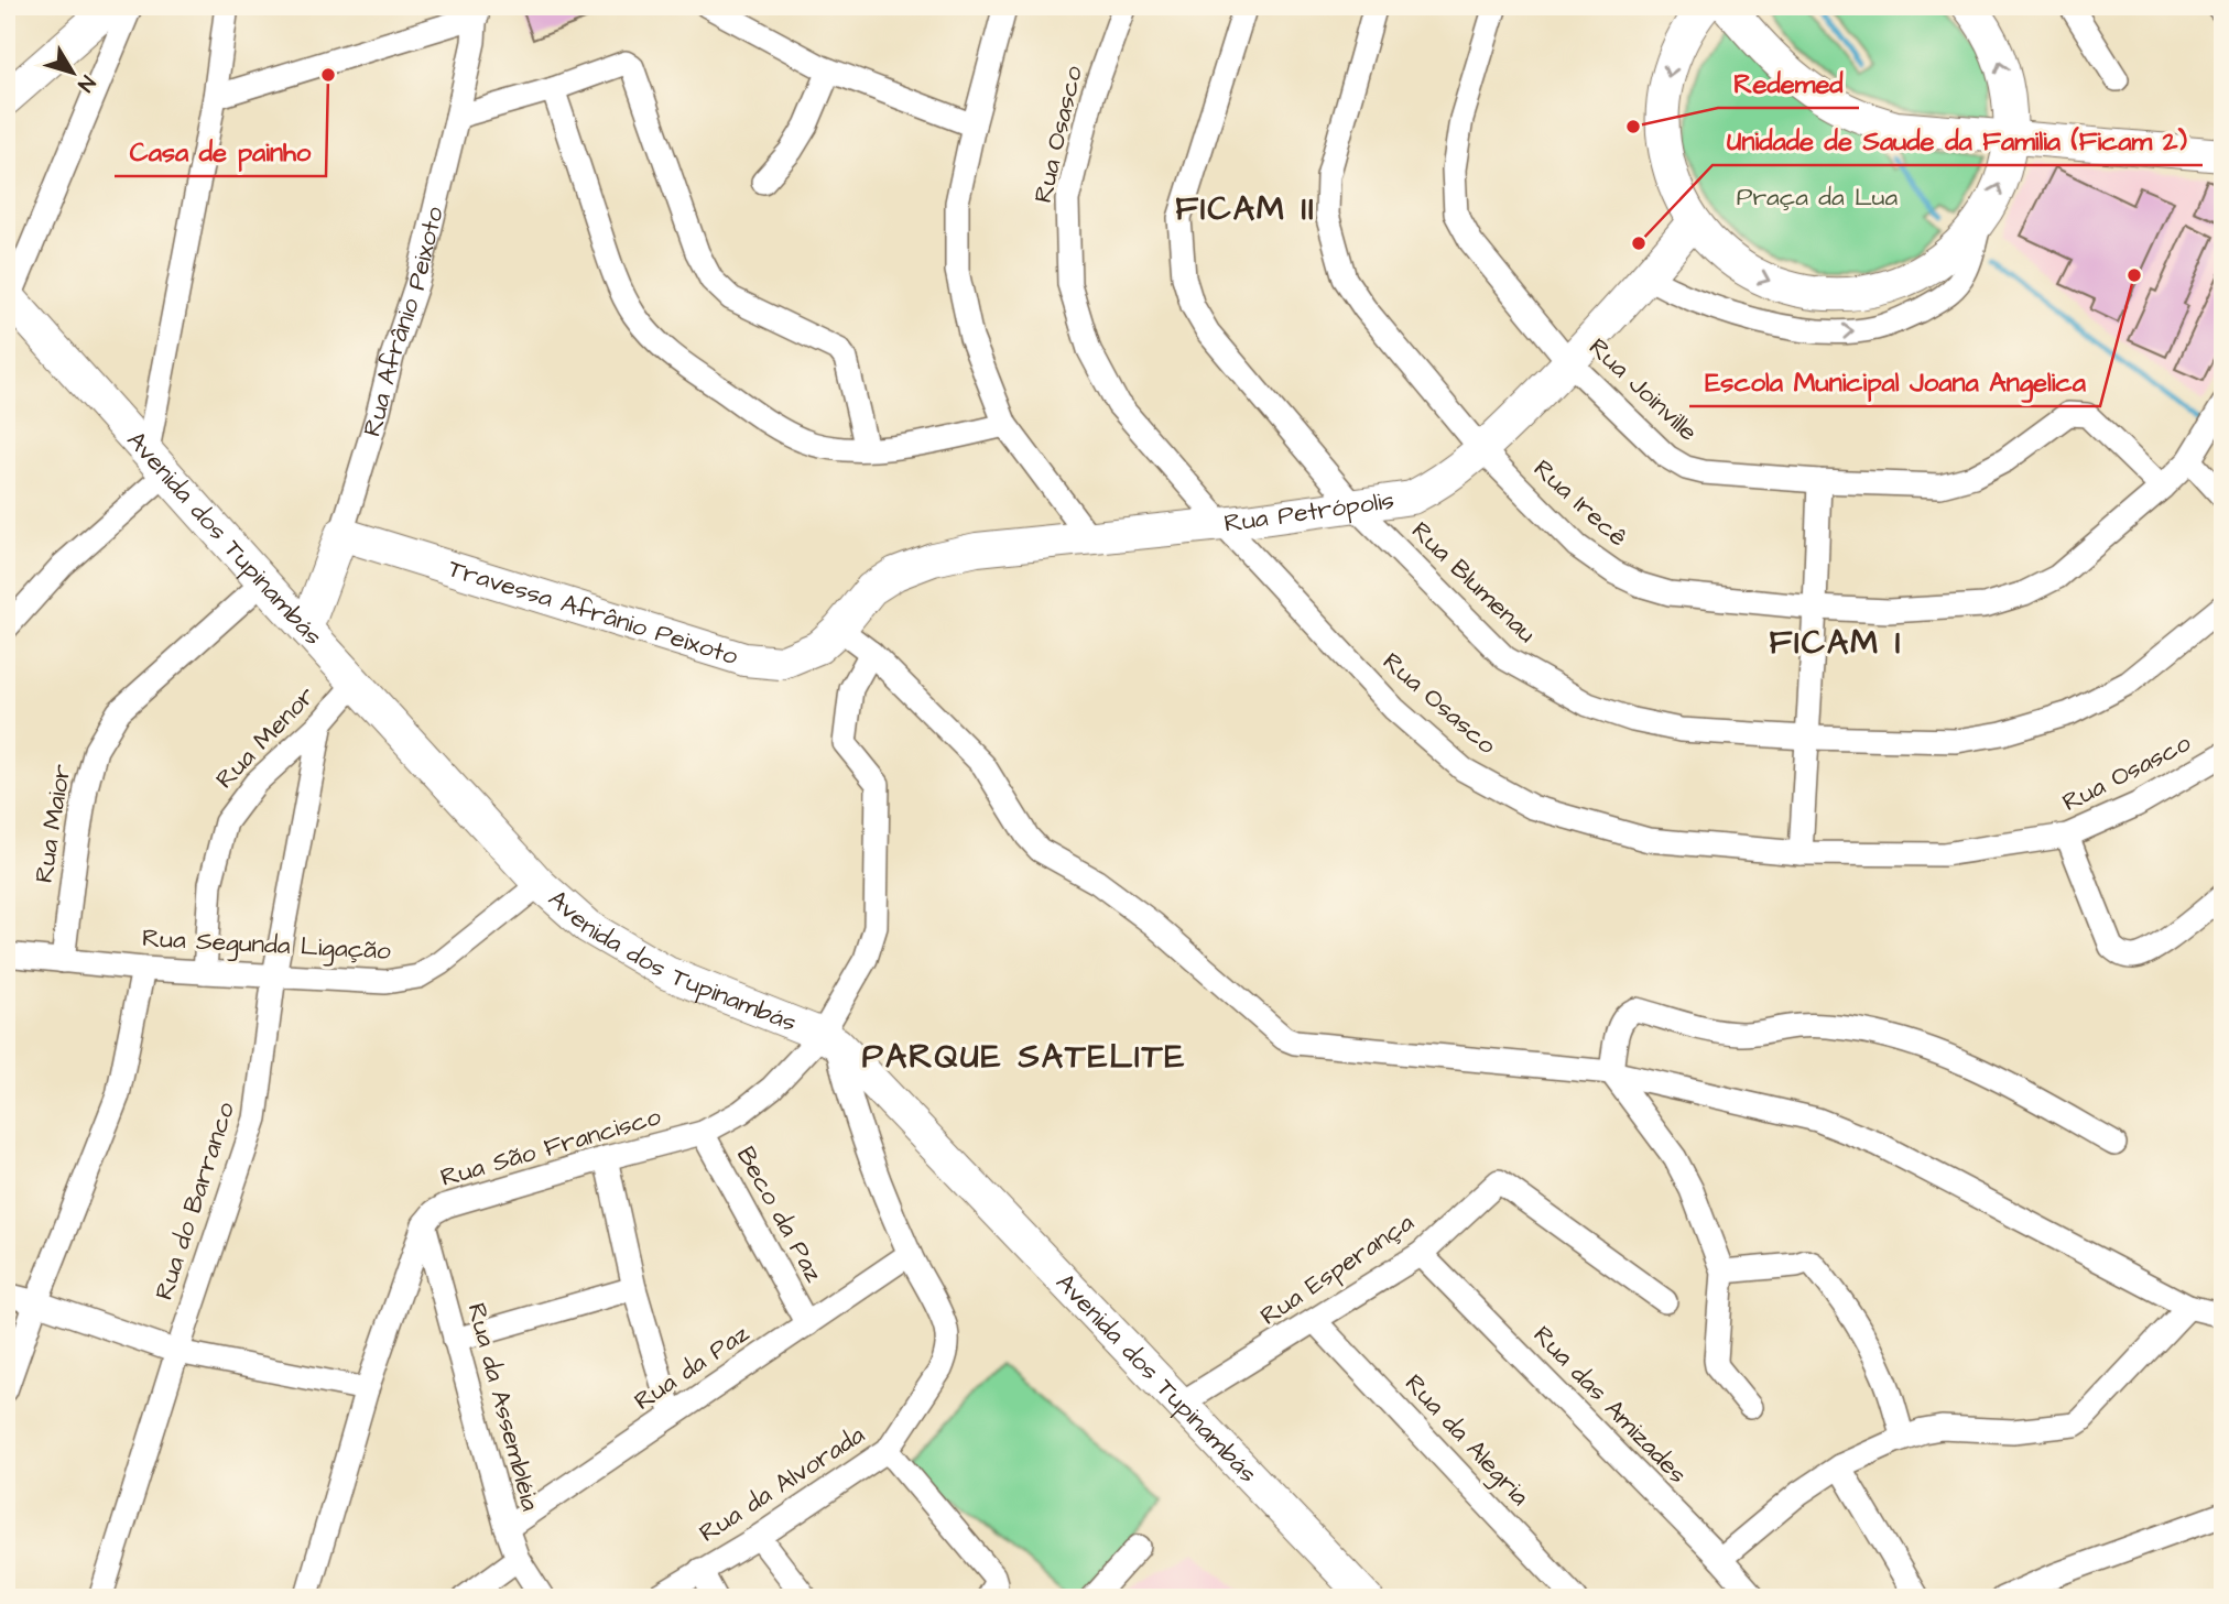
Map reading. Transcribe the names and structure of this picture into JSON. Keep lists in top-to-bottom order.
{
  "streets": {
    "street": [
      "Rua Osasco",
      "Rua Afrânio Peixoto",
      "Rua Joinville",
      "Rua Irecê",
      "Rua Petrópolis",
      "Avenida dos Tupinambás",
      "Rua Blumenau",
      "Travessa Afrânio Peixoto",
      "Rua Menor",
      "Rua Maior",
      "Rua Segunda Ligação",
      "Rua São Francisco",
      "Rua do Barranco",
      "Beco da Paz",
      "Rua Esperança",
      "Rua da Paz",
      "Rua das Amizades",
      "Rua da Assembléia",
      "Rua da Alegria",
      "Rua da Alvorada"
    ]
  },
  "crossings": [
    ["Rua Osasco", "Rua Petrópolis"],
    ["Rua Afrânio Peixoto", "Avenida dos Tupinambás"],
    ["Rua Afrânio Peixoto", "Travessa Afrânio Peixoto"],
    ["Rua Joinville", "Rua Irecê"],
    ["Rua Joinville", "Rua Petrópolis"],
    ["Rua Irecê", "Rua Petrópolis"],
    ["Rua Petrópolis", "Rua Blumenau"],
    ["Rua Petrópolis", "Travessa Afrânio Peixoto"],
    ["Avenida dos Tupinambás", "Rua Menor"],
    ["Avenida dos Tupinambás", "Rua Maior"],
    ["Avenida dos Tupinambás", "Rua Segunda Ligação"],
    ["Avenida dos Tupinambás", "Rua São Francisco"],
    ["Avenida dos Tupinambás", "Rua Esperança"],
    ["Avenida dos Tupinambás", "Rua da Alvorada"],
    ["Rua Menor", "Rua Segunda Ligação"],
    ["Rua Menor", "Rua do Barranco"],
    ["Rua Maior", "Rua Segunda Ligação"],
    ["Rua Segunda Ligação", "Rua do Barranco"],
    ["Rua São Francisco", "Beco da Paz"],
    ["Rua São Francisco", "Rua da Assembléia"],
    ["Rua São Francisco", "Rua da Alvorada"],
    ["Beco da Paz", "Rua da Paz"],
    ["Rua Esperança", "Rua das Amizades"],
    ["Rua Esperança", "Rua da Alegria"],
    ["Rua da Paz", "Rua da Assembléia"],
    ["Rua da Paz", "Rua da Alvorada"]
  ],
  "districts": ["FICAM II", "FICAM I", "PARQUE SATELITE"],
  "parks": ["Praça da Lua"],
  "places": [
    "Casa de painho",
    "Redemed",
    "Unidade de Saude da Familia (Ficam 2)",
    "Escola Municipal Joana Angelica"
  ],
  "north": "bottom right"
}
